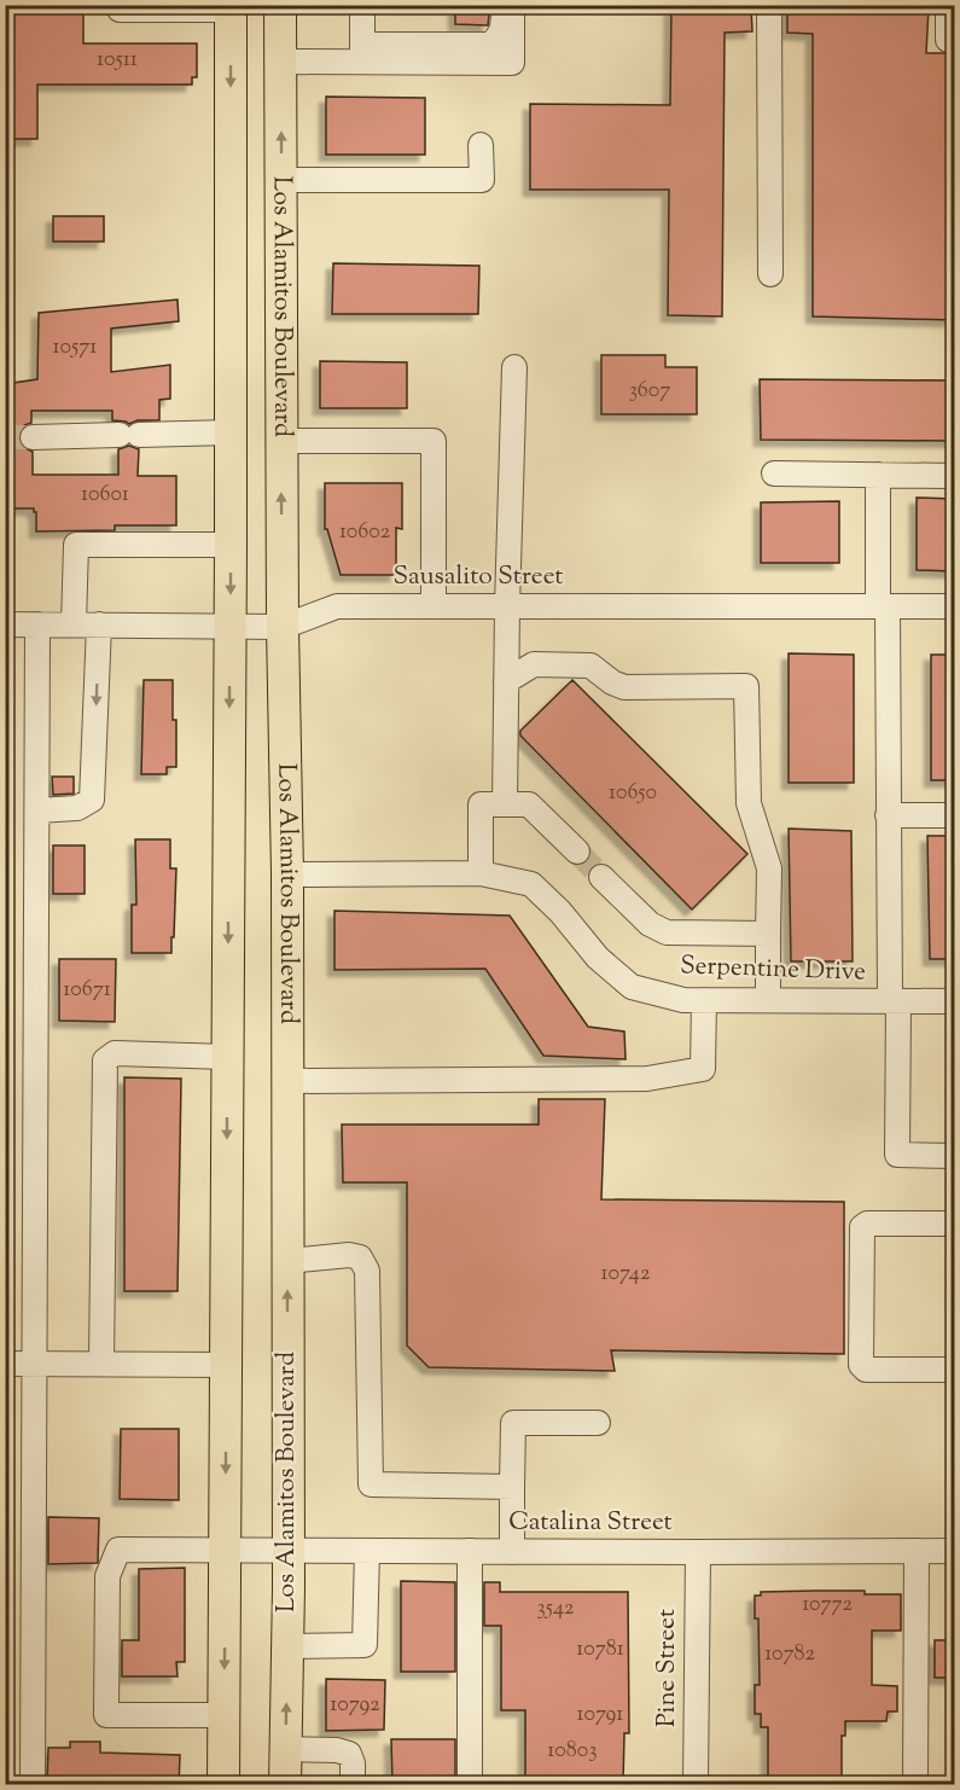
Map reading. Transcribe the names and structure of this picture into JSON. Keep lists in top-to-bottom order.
{
  "streets": {
    "main road": ["Los Alamitos Boulevard"],
    "street": [
      "Sausalito Street",
      "Serpentine Drive",
      "Catalina Street",
      "Pine Street"
    ]
  },
  "crossings": [
    ["Los Alamitos Boulevard", "Sausalito Street"],
    ["Los Alamitos Boulevard", "Serpentine Drive"],
    ["Los Alamitos Boulevard", "Catalina Street"],
    ["Catalina Street", "Pine Street"]
  ],
  "house_numbers": [
    "10511",
    "10571",
    "3607",
    "10601",
    "10602",
    "10650",
    "10671",
    "10742",
    "10772",
    "3542",
    "10781",
    "10782",
    "10792",
    "10791",
    "10803"
  ]
}
